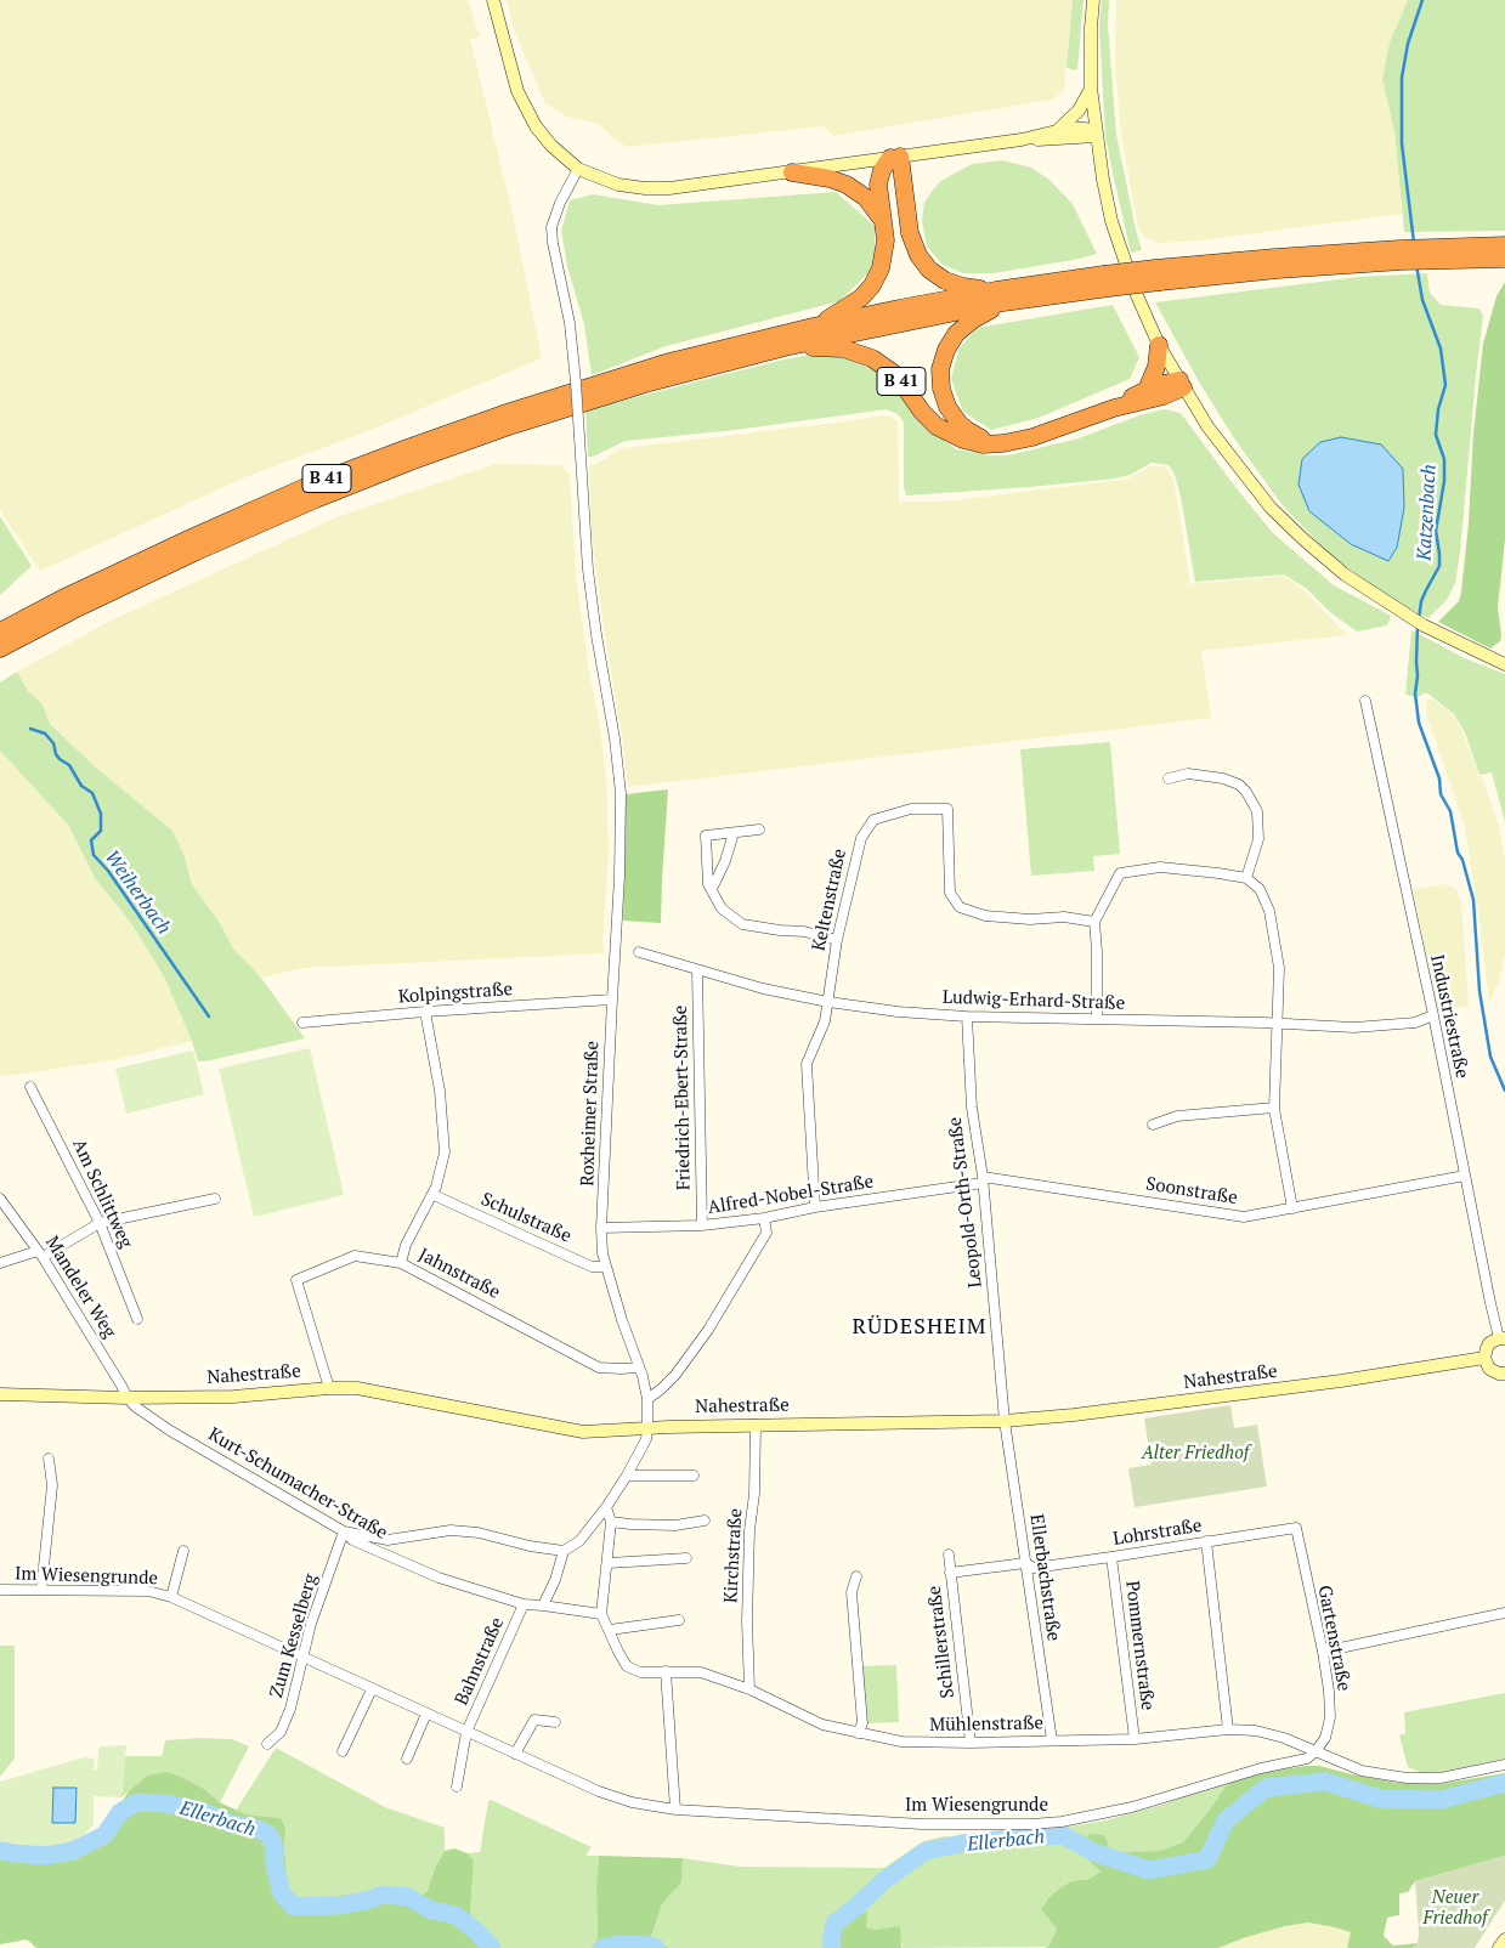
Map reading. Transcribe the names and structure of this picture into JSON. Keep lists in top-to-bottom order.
{
  "streets": {
    "highway": ["B 41"],
    "street": [
      "Keltenstraße",
      "Kolpingstraße",
      "Ludwig-Erhard-Straße",
      "Industriestraße",
      "Friedrich-Ebert-Straße",
      "Roxheimer Straße",
      "Soonstraße",
      "Am Schlittweg",
      "Alfred-Nobel-Straße",
      "Leopold-Orth-Straße",
      "Schulstraße",
      "Jahnstraße",
      "Mandeler Weg",
      "Nahestraße",
      "Kurt-Schumacher-Straße",
      "Lohrstraße",
      "Kirchstraße",
      "Im Wiesengrunde",
      "Ellerbachstraße",
      "Zum Kesselberg",
      "Gartenstraße",
      "Schillerstraße",
      "Pommernstraße",
      "Bahnstraße",
      "Mühlenstraße"
    ]
  },
  "crossings": [
    ["Keltenstraße", "Ludwig-Erhard-Straße"],
    ["Keltenstraße", "Alfred-Nobel-Straße"],
    ["Kolpingstraße", "Roxheimer Straße"],
    ["Ludwig-Erhard-Straße", "Industriestraße"],
    ["Ludwig-Erhard-Straße", "Friedrich-Ebert-Straße"],
    ["Ludwig-Erhard-Straße", "Leopold-Orth-Straße"],
    ["Industriestraße", "Soonstraße"],
    ["Friedrich-Ebert-Straße", "Alfred-Nobel-Straße"],
    ["Roxheimer Straße", "Alfred-Nobel-Straße"],
    ["Roxheimer Straße", "Schulstraße"],
    ["Roxheimer Straße", "Jahnstraße"],
    ["Roxheimer Straße", "Nahestraße"],
    ["Soonstraße", "Alfred-Nobel-Straße"],
    ["Soonstraße", "Leopold-Orth-Straße"],
    ["Alfred-Nobel-Straße", "Leopold-Orth-Straße"],
    ["Leopold-Orth-Straße", "Nahestraße"],
    ["Leopold-Orth-Straße", "Ellerbachstraße"],
    ["Jahnstraße", "Nahestraße"],
    ["Mandeler Weg", "Nahestraße"],
    ["Mandeler Weg", "Kurt-Schumacher-Straße"],
    ["Nahestraße", "Kurt-Schumacher-Straße"],
    ["Nahestraße", "Kirchstraße"],
    ["Nahestraße", "Ellerbachstraße"],
    ["Kurt-Schumacher-Straße", "Zum Kesselberg"],
    ["Kurt-Schumacher-Straße", "Bahnstraße"],
    ["Kurt-Schumacher-Straße", "Mühlenstraße"],
    ["Lohrstraße", "Ellerbachstraße"],
    ["Lohrstraße", "Gartenstraße"],
    ["Lohrstraße", "Schillerstraße"],
    ["Lohrstraße", "Pommernstraße"],
    ["Kirchstraße", "Mühlenstraße"],
    ["Im Wiesengrunde", "Zum Kesselberg"],
    ["Im Wiesengrunde", "Gartenstraße"],
    ["Im Wiesengrunde", "Bahnstraße"],
    ["Im Wiesengrunde", "Mühlenstraße"],
    ["Ellerbachstraße", "Schillerstraße"],
    ["Ellerbachstraße", "Mühlenstraße"],
    ["Gartenstraße", "Mühlenstraße"],
    ["Schillerstraße", "Mühlenstraße"],
    ["Pommernstraße", "Mühlenstraße"]
  ],
  "districts": ["RÜDESHEIM"],
  "water": ["Katzenbach", "Weiherbach", "Ellerbach"],
  "parks": ["Alter Friedhof", "Neuer Friedhof"]
}
